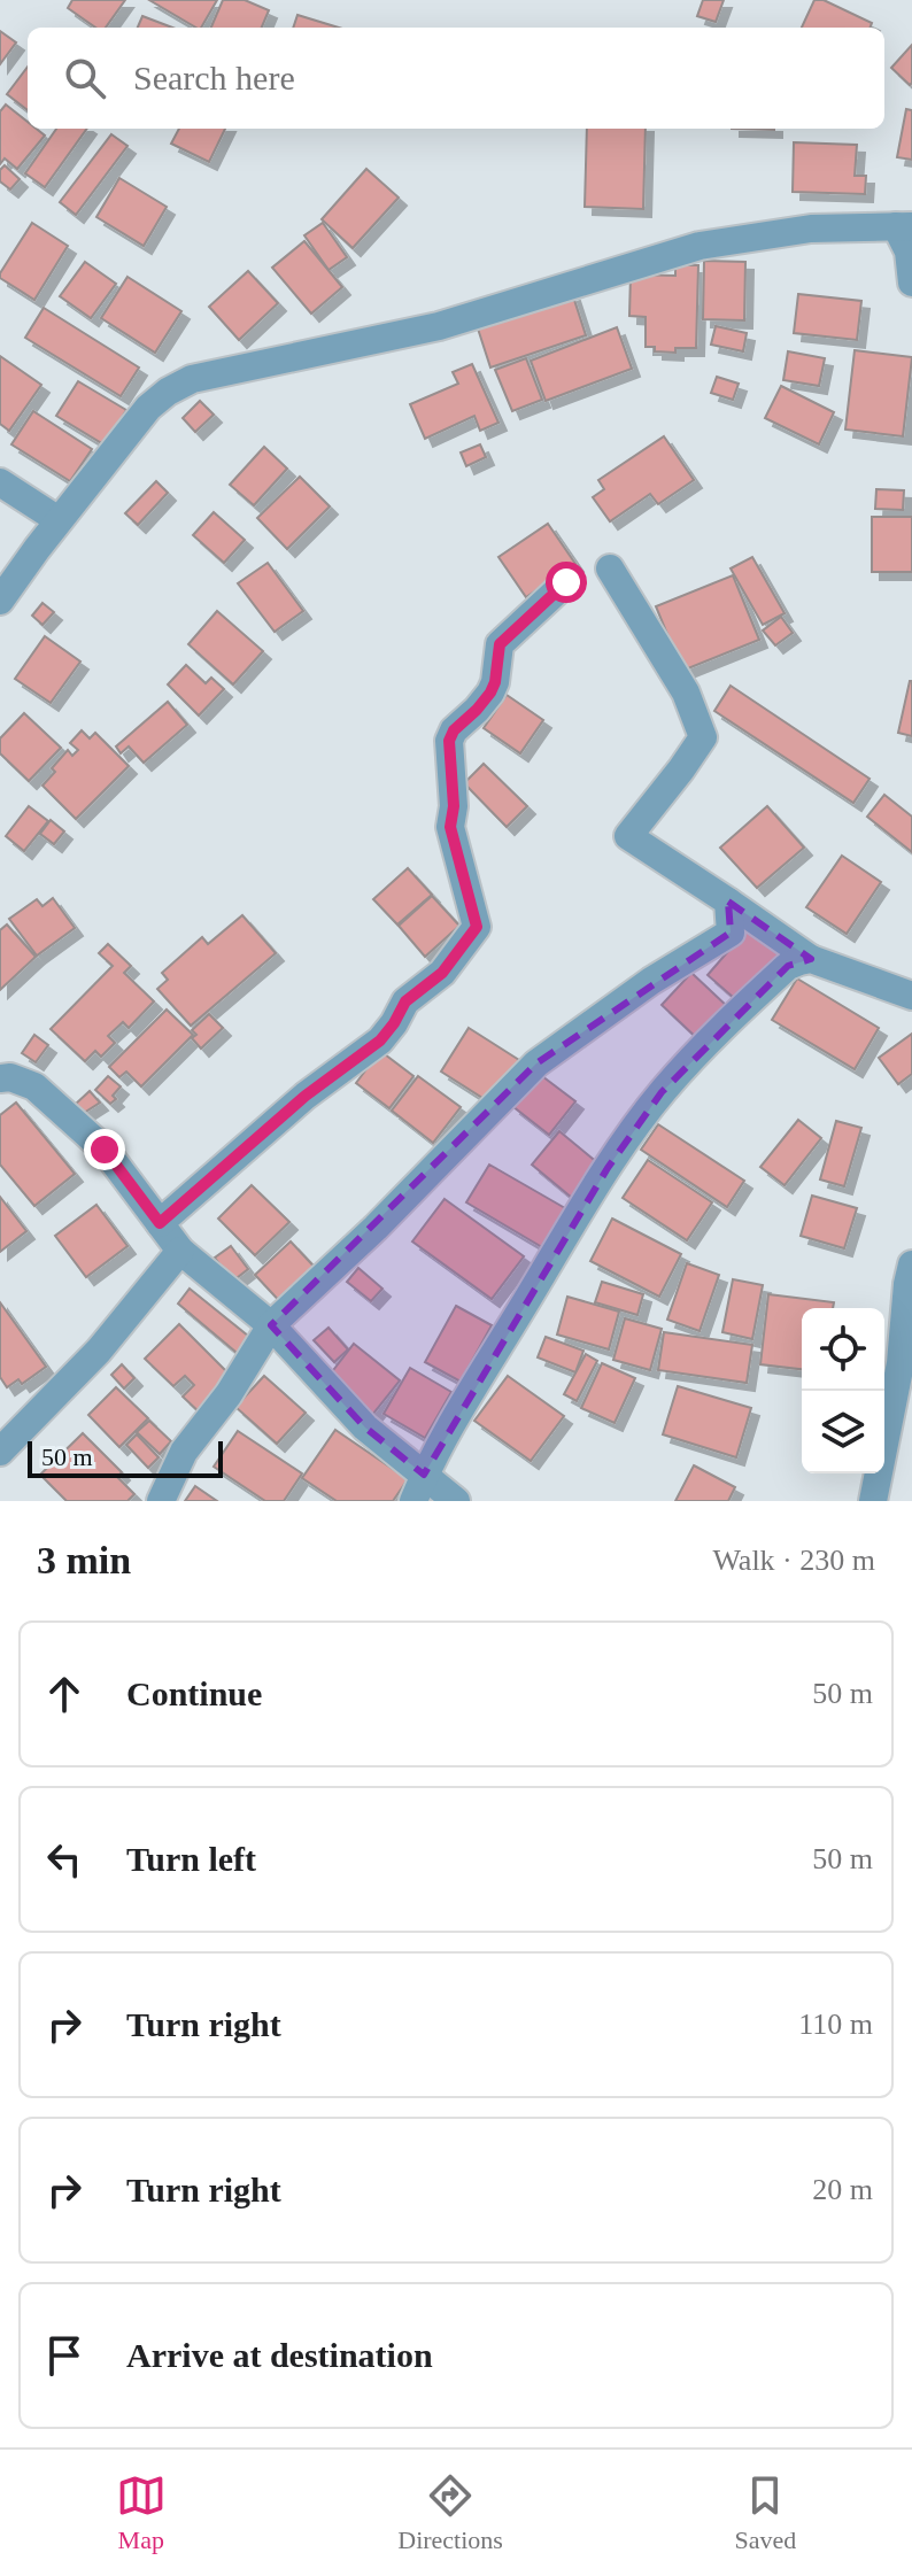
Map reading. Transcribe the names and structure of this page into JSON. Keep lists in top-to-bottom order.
{
  "scale_bar": "50 m",
  "page": {
    "search": "Search here",
    "scale": "50 m",
    "heading": ["3 min", "Walk · 230 m"],
    "list": [
      ["Continue", "50 m"],
      ["Turn left", "50 m"],
      ["Turn right", "110 m"],
      ["Turn right", "20 m"],
      "Arrive at destination"
    ],
    "nav": ["Map", "Directions", "Saved"]
  }
}
